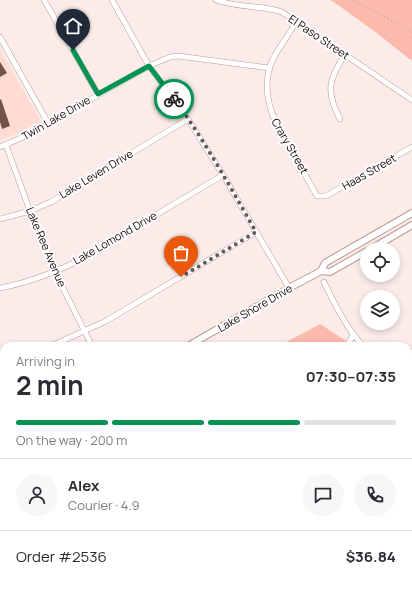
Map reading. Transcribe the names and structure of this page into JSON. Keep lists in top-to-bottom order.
{
  "streets": {
    "main road": ["Lake Shore Drive"],
    "street": [
      "El Paso Street",
      "Twin Lake Drive",
      "Crary Street",
      "Haas Street",
      "Lake Leven Drive",
      "Lake Lomond Drive",
      "Lake Ree Avenue"
    ]
  },
  "crossings": [
    ["El Paso Street", "Crary Street"],
    ["Twin Lake Drive", "Crary Street"],
    ["Twin Lake Drive", "Lake Ree Avenue"],
    ["Crary Street", "Haas Street"],
    ["Lake Leven Drive", "Lake Ree Avenue"],
    ["Lake Lomond Drive", "Lake Ree Avenue"]
  ],
  "page": {
    "heading": ["2 min", "Arriving in", "07:30–07:35"],
    "panel": [
      "Alex",
      "Courier · 4.9",
      "Order #2536",
      "$36.84"
    ],
    "bar": "On the way · 200 m"
  }
}
